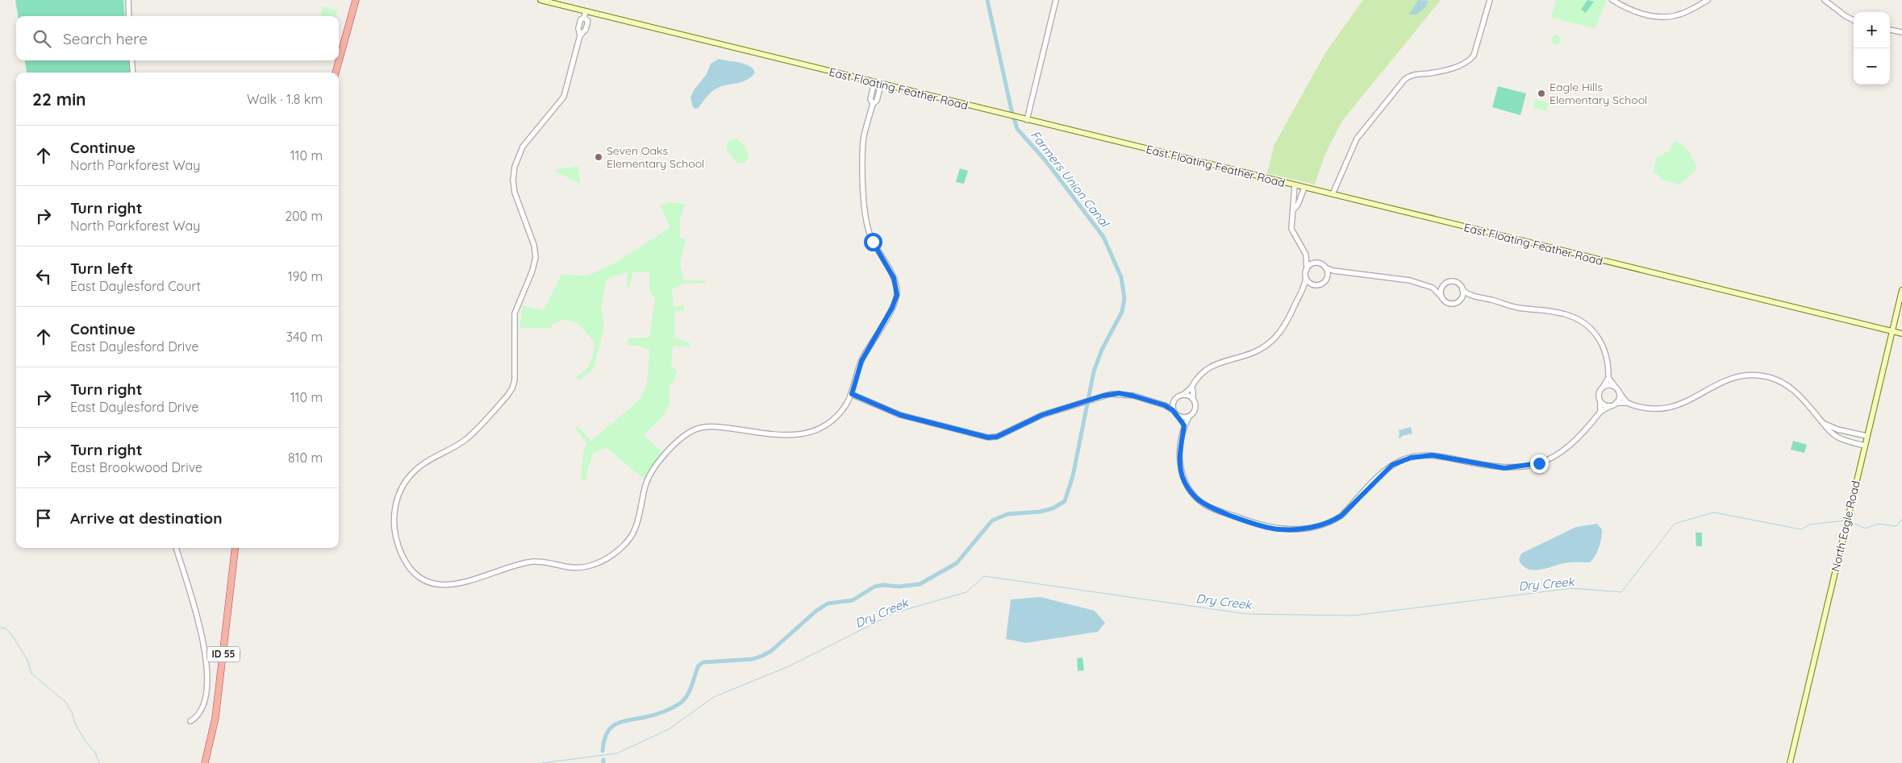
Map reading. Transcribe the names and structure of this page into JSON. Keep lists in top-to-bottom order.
{
  "streets": {
    "highway": ["ID 55"],
    "main road": ["East Floating Feather Road", "North Eagle Road"]
  },
  "crossings": [
    ["East Floating Feather Road", "North Eagle Road"]
  ],
  "water": ["Farmers Union Canal", "Dry Creek"],
  "places": ["Eagle Hills Elementary School", "Seven Oaks Elementary School"],
  "page": {
    "map_buttons": ["+", "−"],
    "search": "Search here",
    "heading": ["22 min", "Walk · 1.8 km"],
    "list": [
      ["Continue", "North Parkforest Way", "110 m"],
      ["Turn right", "North Parkforest Way", "200 m"],
      ["Turn left", "East Daylesford Court", "190 m"],
      ["Continue", "East Daylesford Drive", "340 m"],
      ["Turn right", "East Daylesford Drive", "110 m"],
      ["Turn right", "East Brookwood Drive", "810 m"],
      "Arrive at destination"
    ]
  }
}
